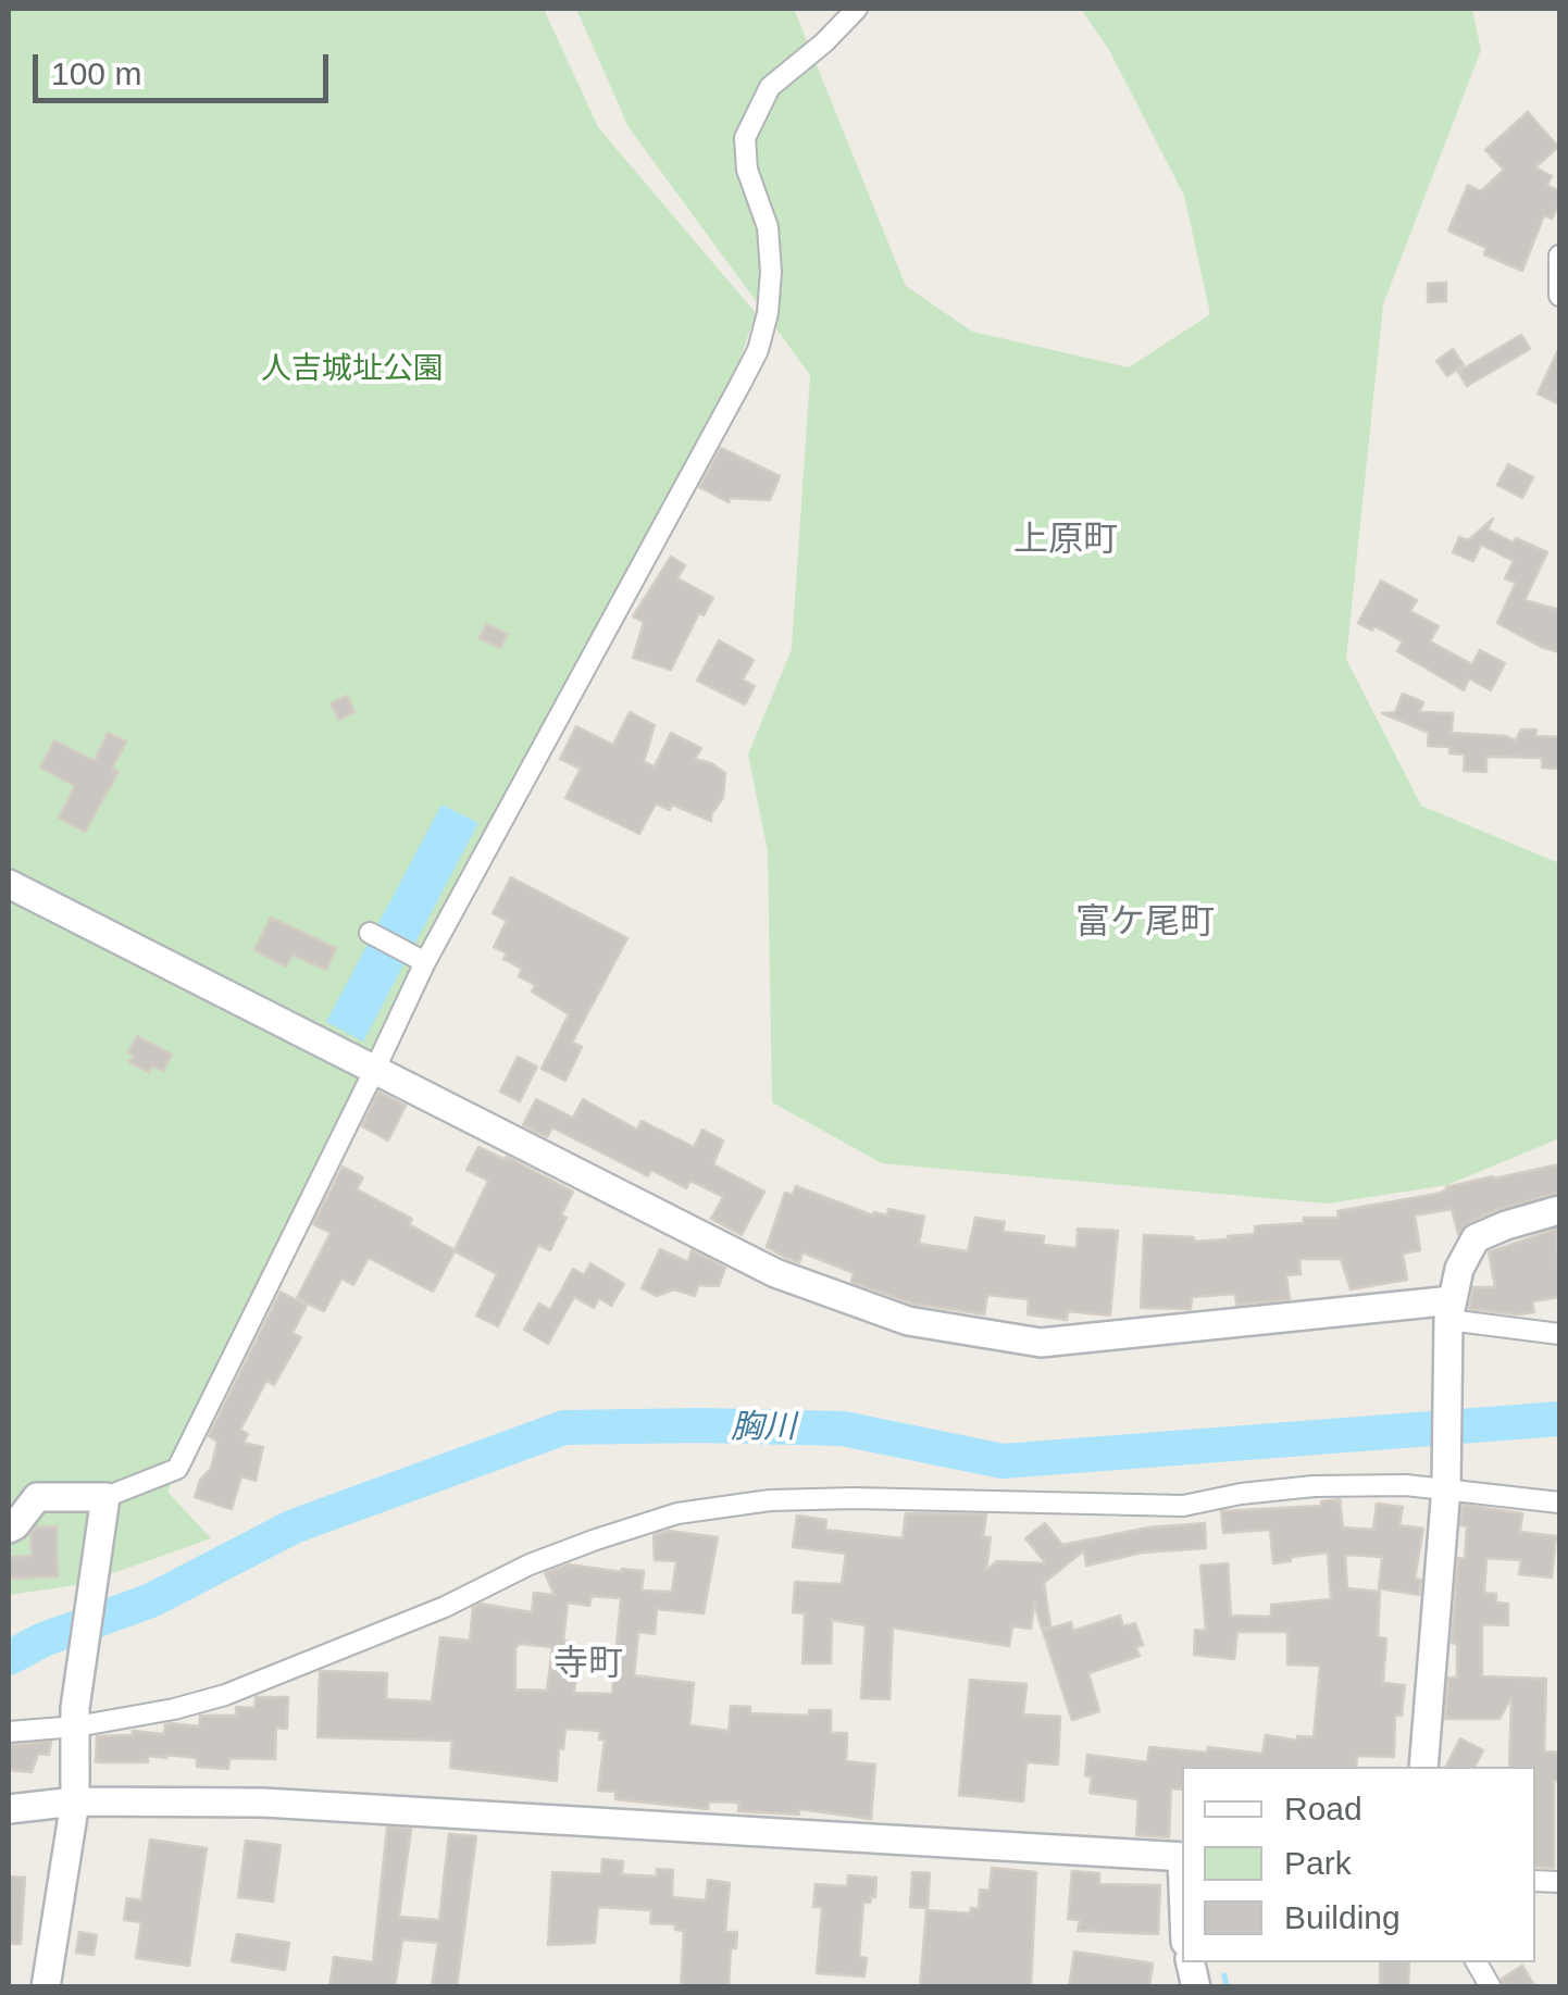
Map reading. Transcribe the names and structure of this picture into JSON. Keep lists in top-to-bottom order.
{
  "districts": ["上原町", "富ケ尾町", "寺町"],
  "water": ["胸川"],
  "parks": ["人吉城址公園"],
  "legend": ["Road", "Park", "Building"],
  "scale_bar": "100 m"
}
